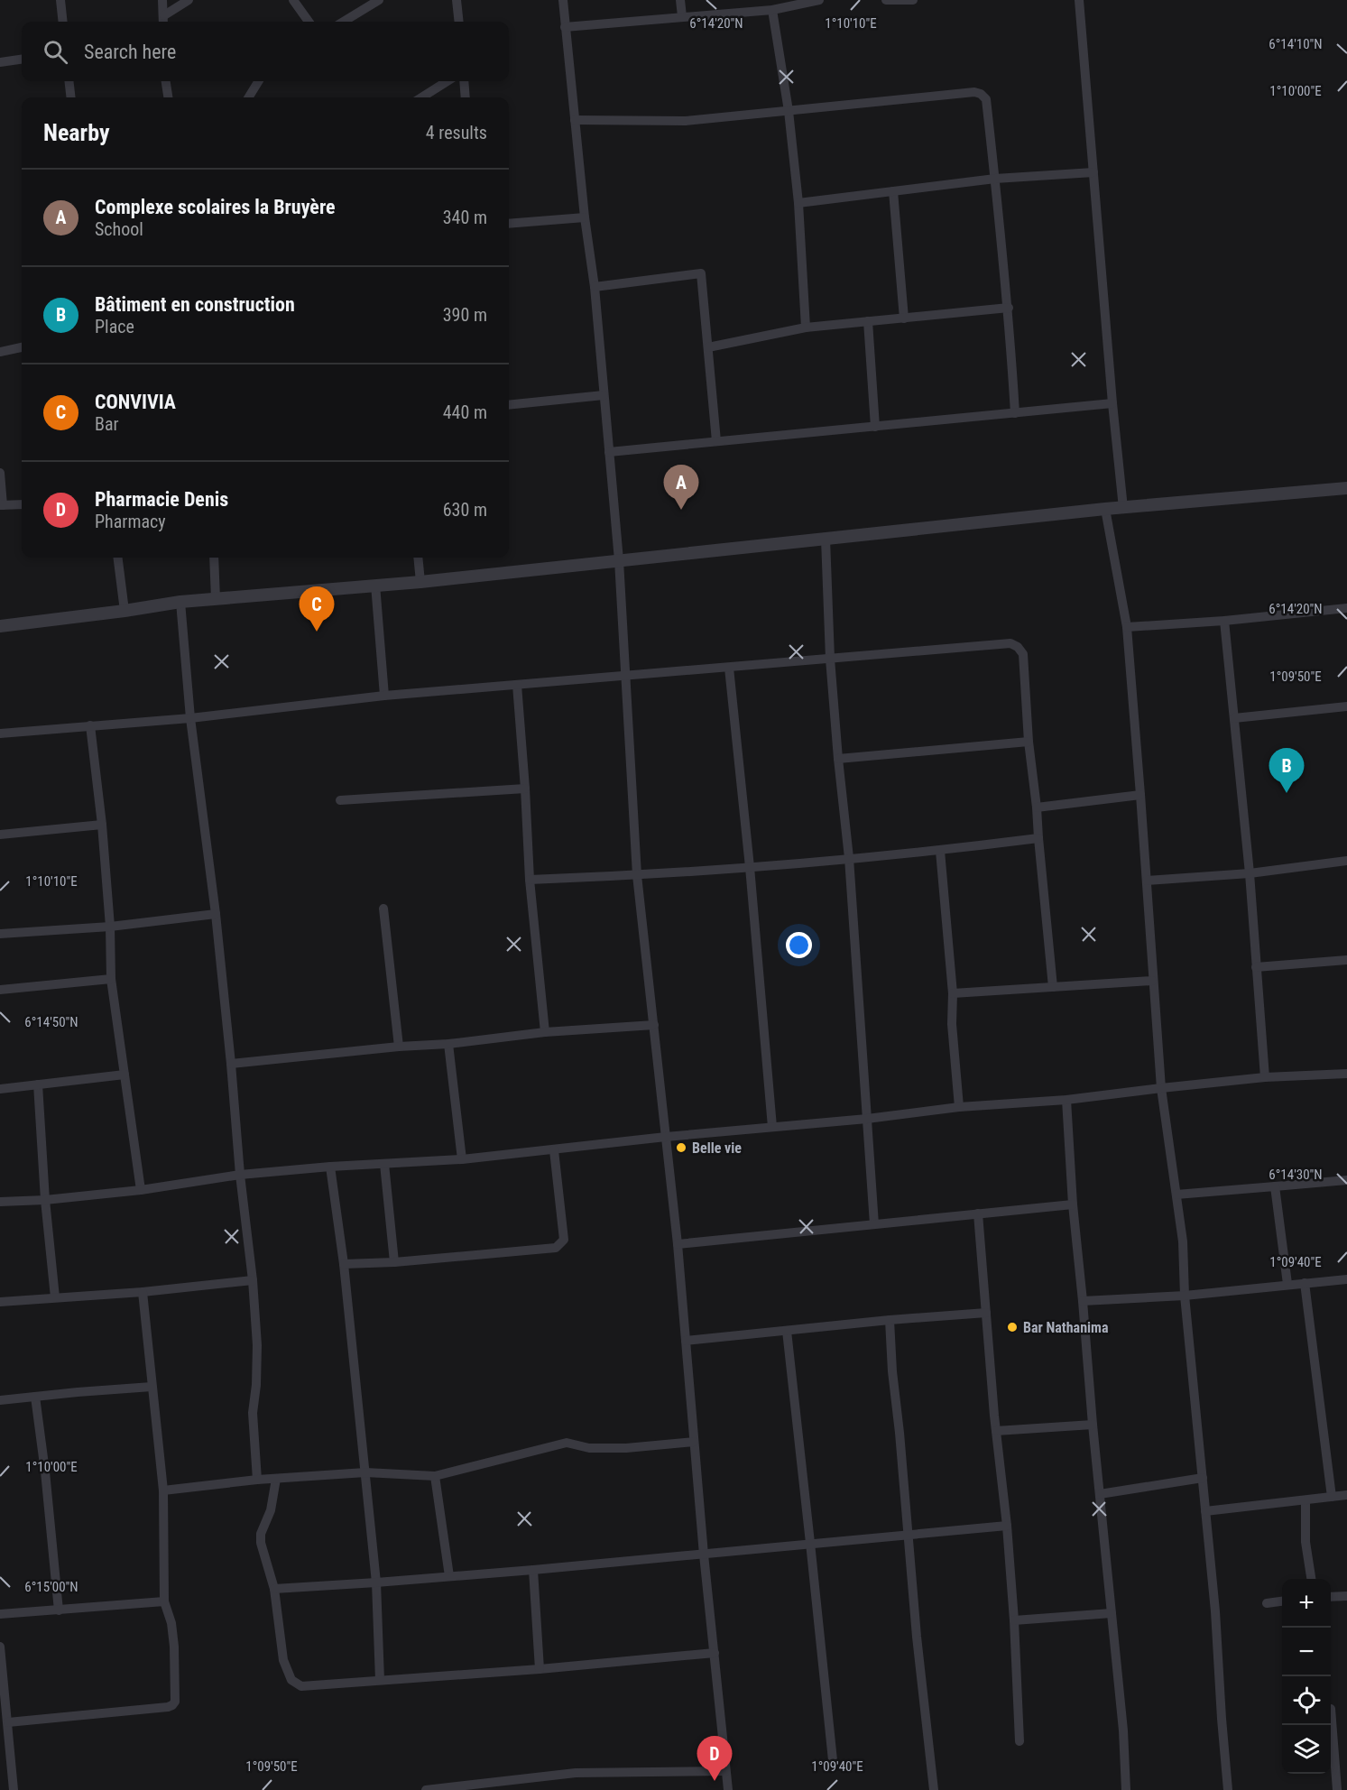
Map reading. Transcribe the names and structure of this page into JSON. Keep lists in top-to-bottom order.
{
  "places": ["Belle vie", "Bar Nathanima"],
  "page": {
    "search": "Search here",
    "heading": ["Nearby", "4 results"],
    "list": [
      {
        "mark": "A",
        "name": "Complexe scolaires la Bruyère",
        "note": "School",
        "value": "340 m"
      },
      {
        "mark": "B",
        "name": "Bâtiment en construction",
        "note": "Place",
        "value": "390 m"
      },
      {
        "mark": "C",
        "name": "CONVIVIA",
        "note": "Bar",
        "value": "440 m"
      },
      {
        "mark": "D",
        "name": "Pharmacie Denis",
        "note": "Pharmacy",
        "value": "630 m"
      }
    ],
    "pins": [
      "A",
      "C",
      "B",
      "D"
    ],
    "map_buttons": ["+", "−"]
  },
  "coordinates": [
    "6°14'20\"N",
    "1°10'10\"E",
    "6°14'10\"N",
    "1°10'00\"E",
    "1°09'50\"E",
    "6°14'50\"N",
    "6°14'30\"N",
    "1°09'40\"E",
    "6°15'00\"N"
  ]
}
